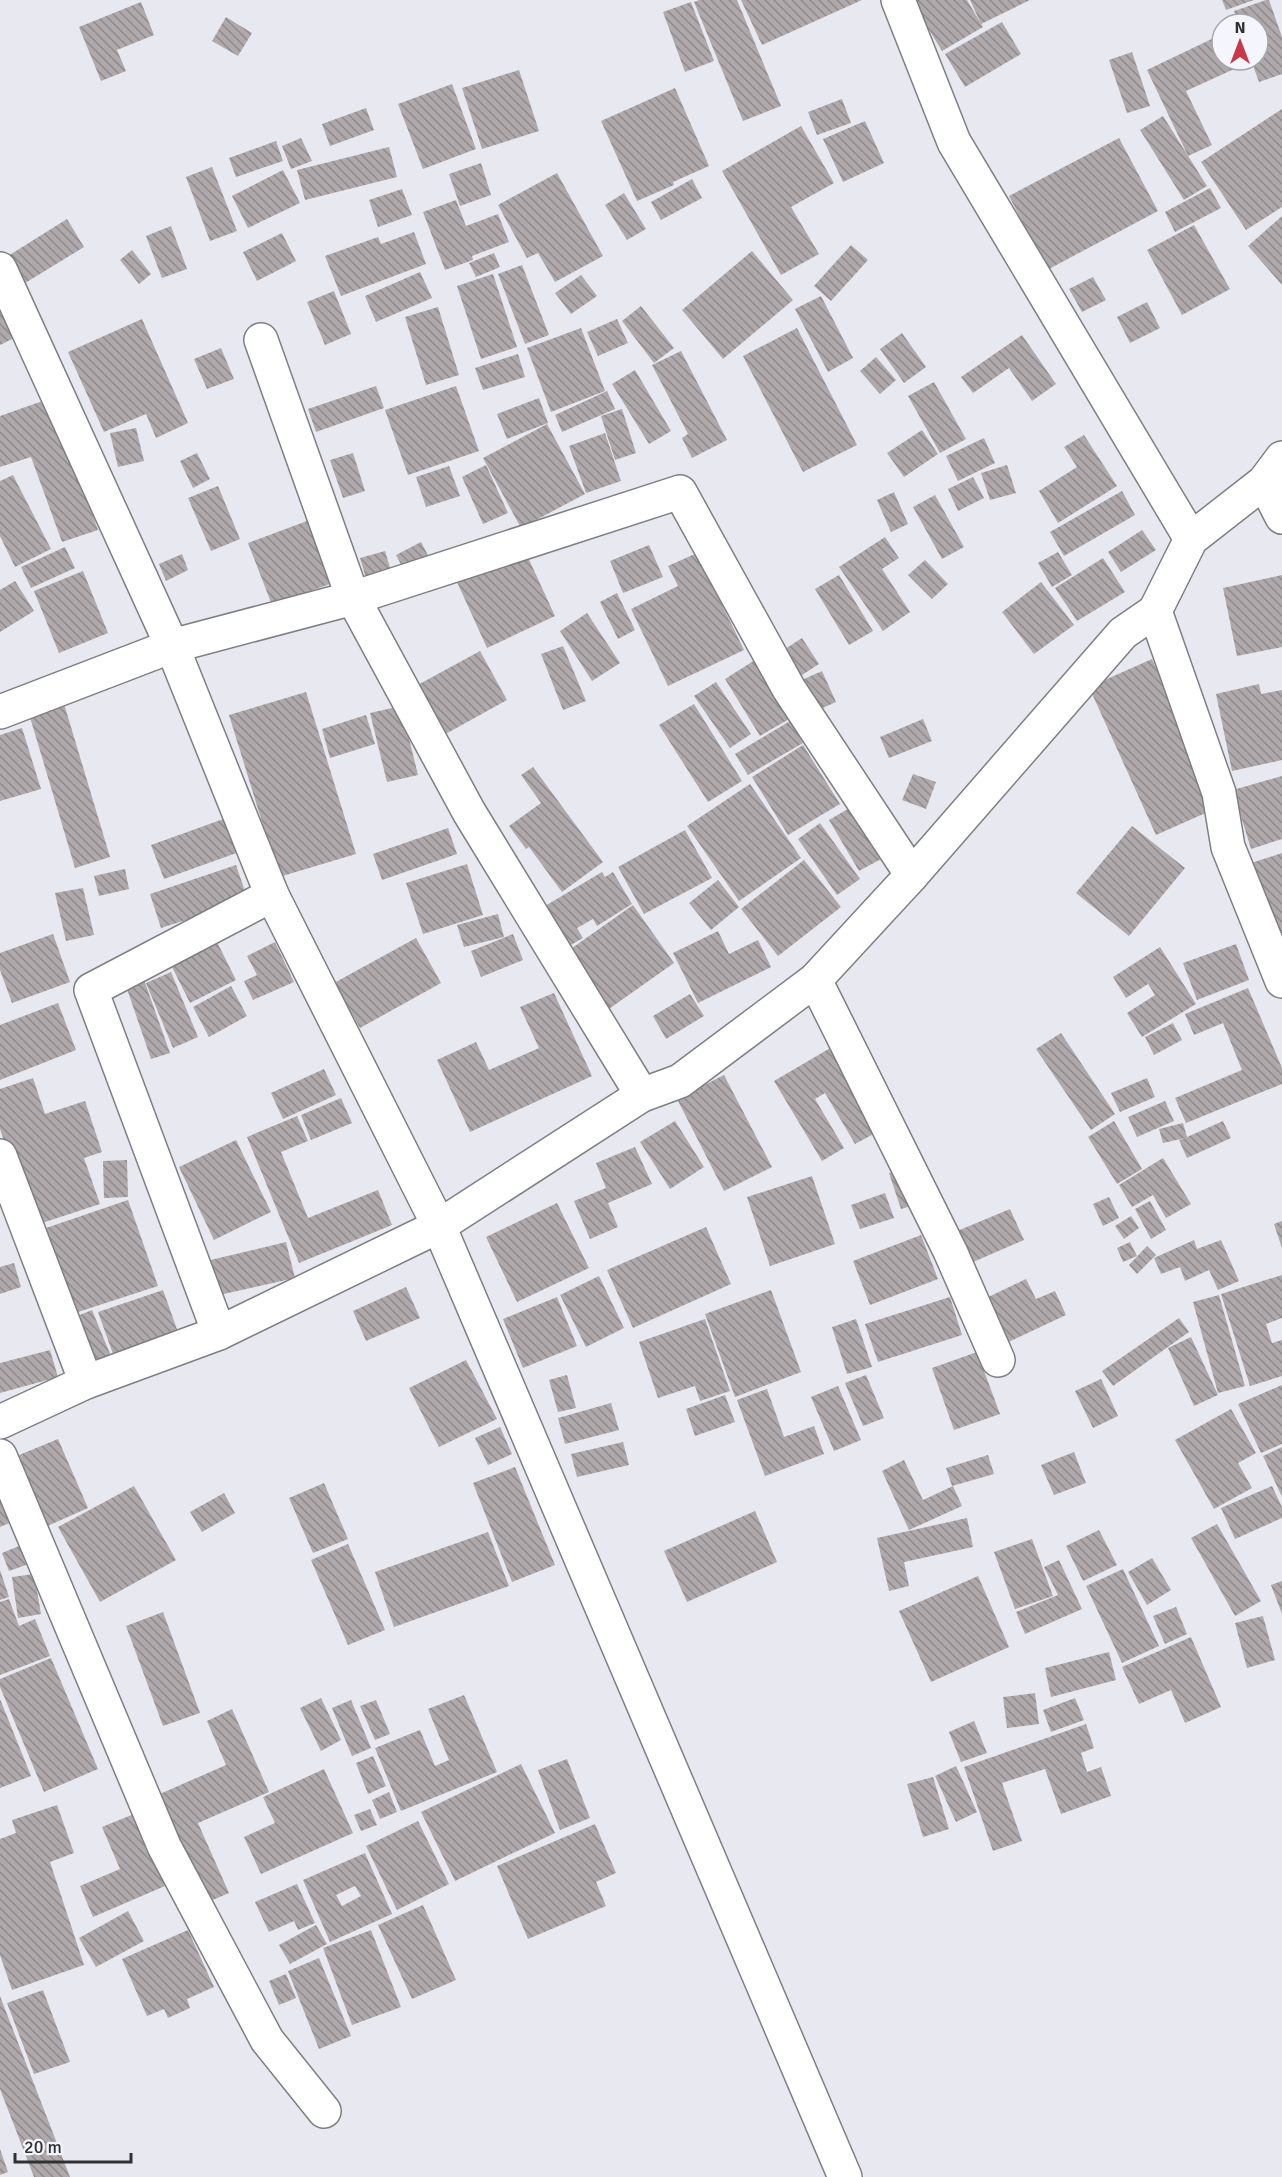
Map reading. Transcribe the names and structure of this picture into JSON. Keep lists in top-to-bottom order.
{
  "scale_bar": "20 m",
  "north": "top"
}
